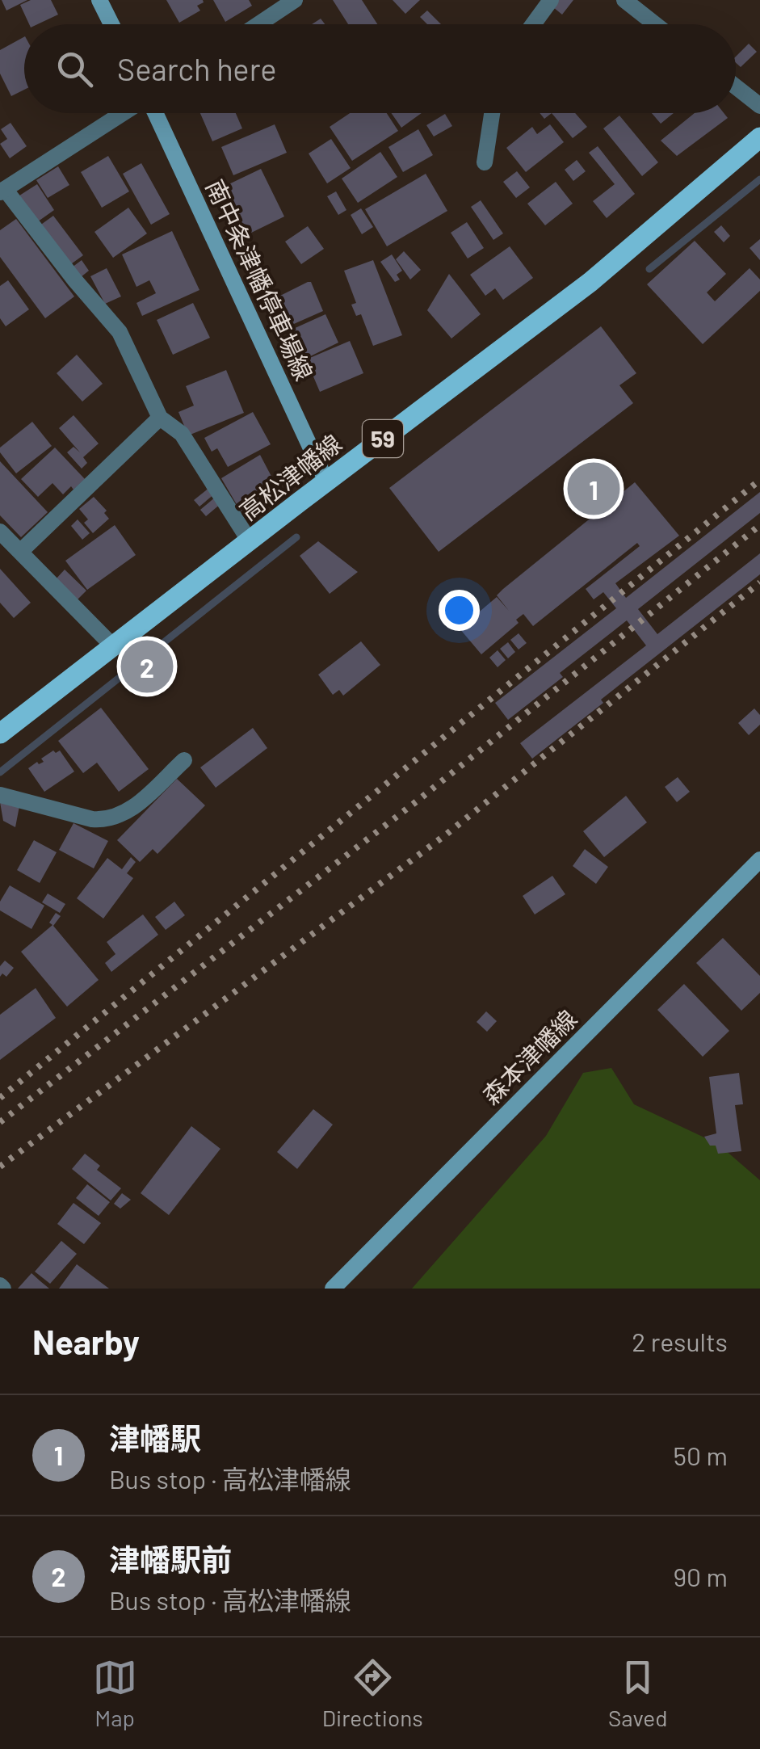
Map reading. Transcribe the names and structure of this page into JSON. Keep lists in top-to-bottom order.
{
  "streets": {
    "main road": [
      "南中条津幡停車場線",
      "59",
      "高松津幡線",
      "森本津幡線"
    ]
  },
  "crossings": [
    ["南中条津幡停車場線", "高松津幡線"]
  ],
  "page": {
    "search": "Search here",
    "pins": ["1", "2"],
    "heading": ["Nearby", "2 results"],
    "list": [
      {
        "mark": "1",
        "name": "津幡駅",
        "note": "Bus stop · 高松津幡線",
        "value": "50 m"
      },
      {
        "mark": "2",
        "name": "津幡駅前",
        "note": "Bus stop · 高松津幡線",
        "value": "90 m"
      }
    ],
    "nav": ["Map", "Directions", "Saved"]
  }
}
